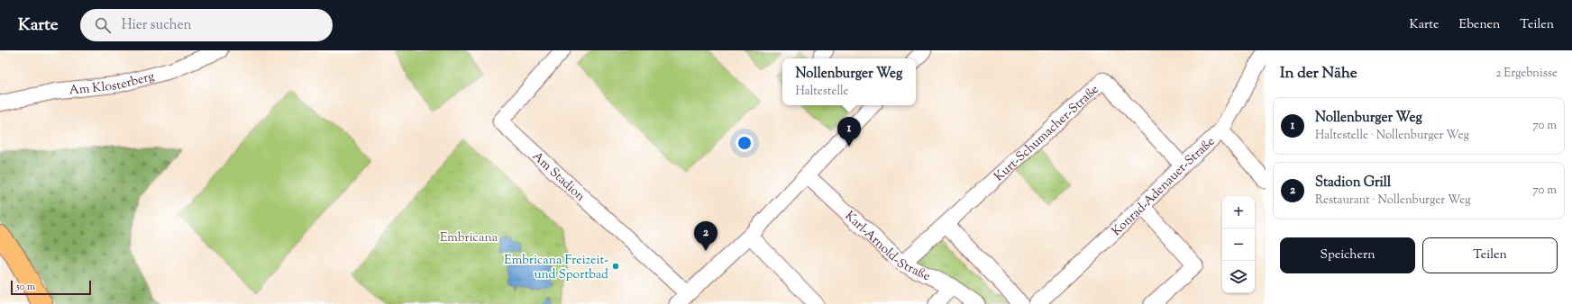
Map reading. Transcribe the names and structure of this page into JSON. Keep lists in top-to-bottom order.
{
  "streets": {
    "street": [
      "Am Klosterberg",
      "Kurt-Schumacher-Straße",
      "Am Stadion",
      "Konrad-Adenauer-Straße",
      "Karl-Arnold-Straße"
    ]
  },
  "crossings": [
    ["Kurt-Schumacher-Straße", "Konrad-Adenauer-Straße"],
    ["Kurt-Schumacher-Straße", "Karl-Arnold-Straße"]
  ],
  "parks": ["Embricana"],
  "places": ["Embricana Freizeit- und Sportbad"],
  "scale_bar": "50 m",
  "page": {
    "header": "Karte",
    "search": "Hier suchen",
    "nav": ["Karte", "Ebenen", "Teilen"],
    "heading": ["In der Nähe", "2 Ergebnisse"],
    "popup": ["Nollenburger Weg", "Haltestelle"],
    "list": [
      {
        "mark": "1",
        "name": "Nollenburger Weg",
        "note": "Haltestelle · Nollenburger Weg",
        "value": "70 m"
      },
      {
        "mark": "2",
        "name": "Stadion Grill",
        "note": "Restaurant · Nollenburger Weg",
        "value": "70 m"
      }
    ],
    "pins": ["1", "2"],
    "map_buttons": ["+", "−"],
    "buttons": ["Speichern", "Teilen"],
    "scale": "50 m"
  }
}
